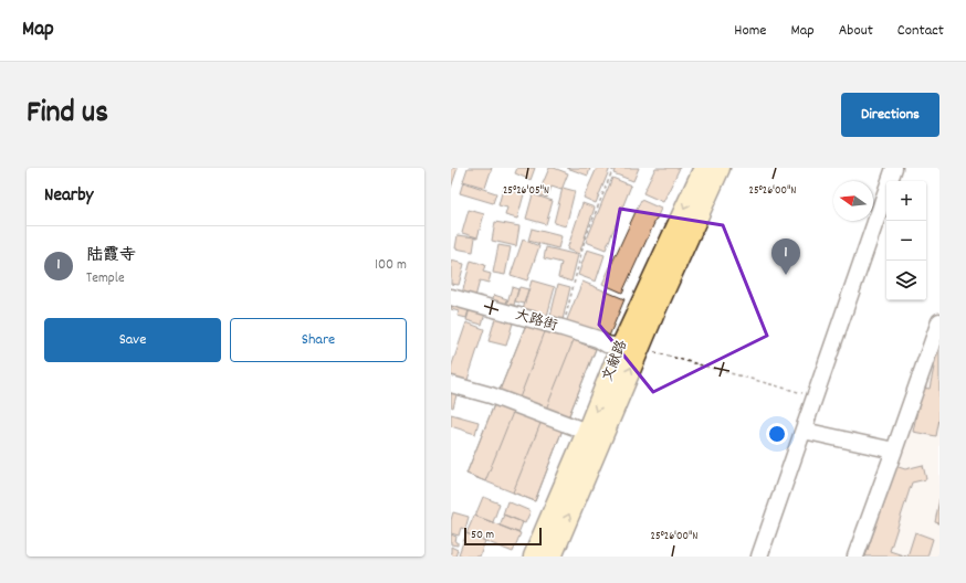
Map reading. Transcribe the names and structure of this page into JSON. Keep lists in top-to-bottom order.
{
  "streets": {
    "main road": ["文献路"],
    "street": ["大路街"]
  },
  "crossings": [
    ["大路街", "文献路"]
  ],
  "scale_bar": "50 m",
  "north": "left",
  "page": {
    "header": "Map",
    "nav": [
      "Home",
      "Map",
      "About",
      "Contact"
    ],
    "title": "Find us",
    "buttons": [
      "Directions",
      ["Save", "Share"]
    ],
    "heading": "Nearby",
    "map_buttons": ["+", "−"],
    "list": [
      {
        "mark": "1",
        "name": "陆霞寺",
        "note": "Temple",
        "value": "100 m"
      }
    ],
    "pins": "1",
    "scale": "50 m"
  },
  "coordinates": ["25°26'05\"N", "25°26'00\"N"]
}
